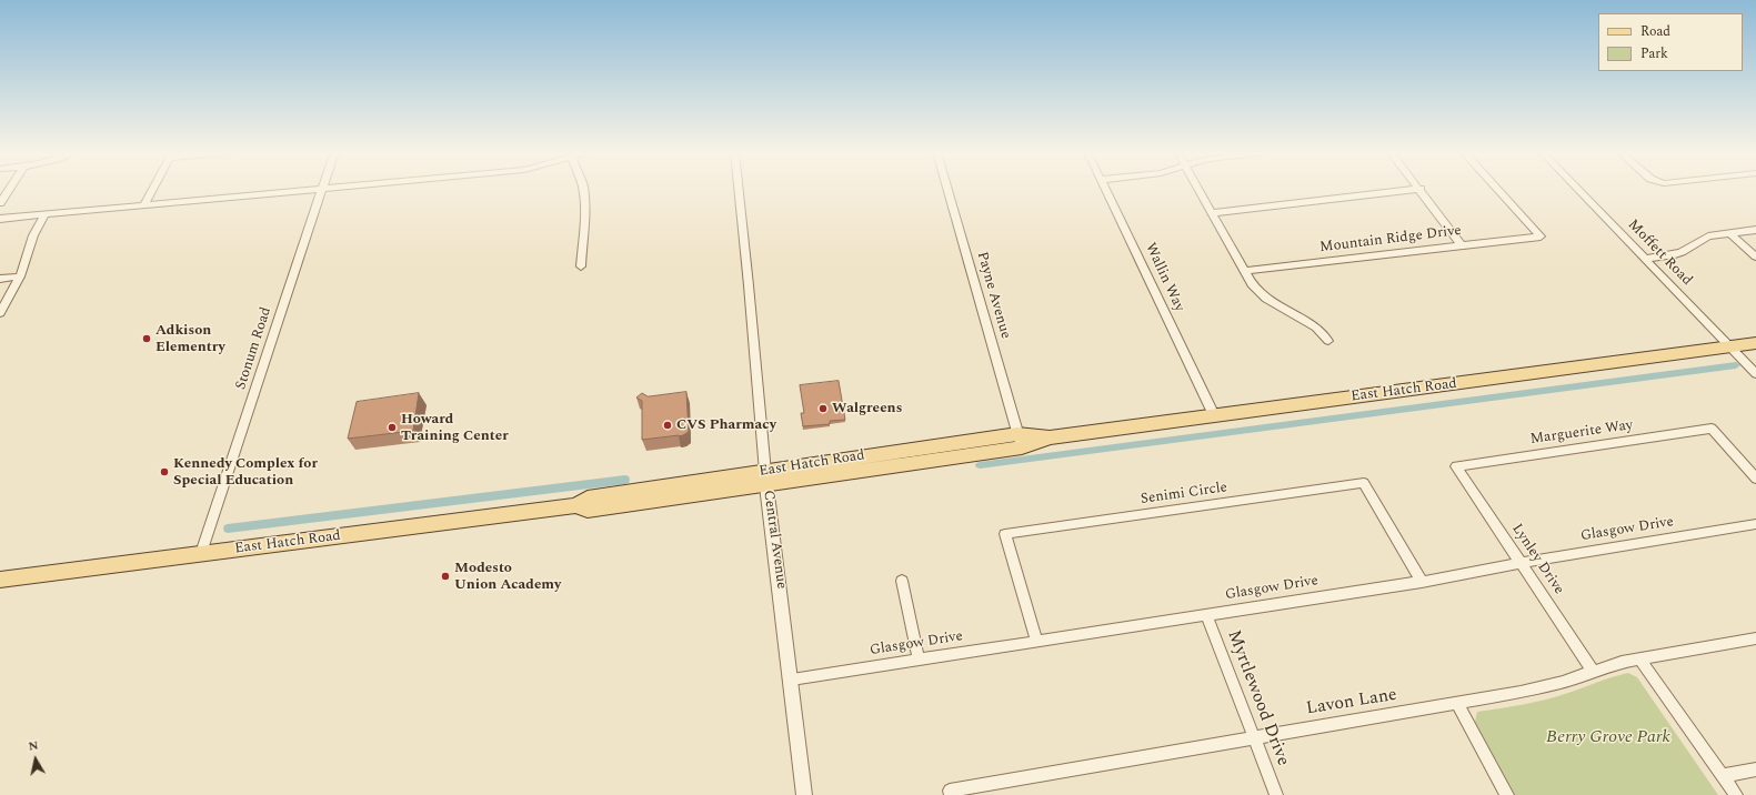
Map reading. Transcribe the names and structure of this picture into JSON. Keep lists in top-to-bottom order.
{
  "streets": {
    "main road": ["East Hatch Road"],
    "street": [
      "Mountain Ridge Drive",
      "Moffett Road",
      "Wallin Way",
      "Payne Avenue",
      "Stonum Road",
      "Marguerite Way",
      "Senimi Circle",
      "Glasgow Drive",
      "Central Avenue",
      "Lynley Drive",
      "Myrtlewood Drive",
      "Lavon Lane"
    ]
  },
  "crossings": [
    ["Moffett Road", "East Hatch Road"],
    ["Wallin Way", "East Hatch Road"],
    ["Payne Avenue", "East Hatch Road"],
    ["Stonum Road", "East Hatch Road"],
    ["East Hatch Road", "Central Avenue"],
    ["Marguerite Way", "Lynley Drive"],
    ["Senimi Circle", "Glasgow Drive"],
    ["Glasgow Drive", "Central Avenue"],
    ["Glasgow Drive", "Lynley Drive"],
    ["Glasgow Drive", "Myrtlewood Drive"],
    ["Lynley Drive", "Lavon Lane"],
    ["Myrtlewood Drive", "Lavon Lane"]
  ],
  "parks": ["Berry Grove Park"],
  "places": [
    "Adkison Elementry",
    "Walgreens",
    "CVS Pharmacy",
    "Howard Training Center",
    "Kennedy Complex for Special Education",
    "Modesto Union Academy"
  ],
  "legend": ["Road", "Park"],
  "north": "top"
}
